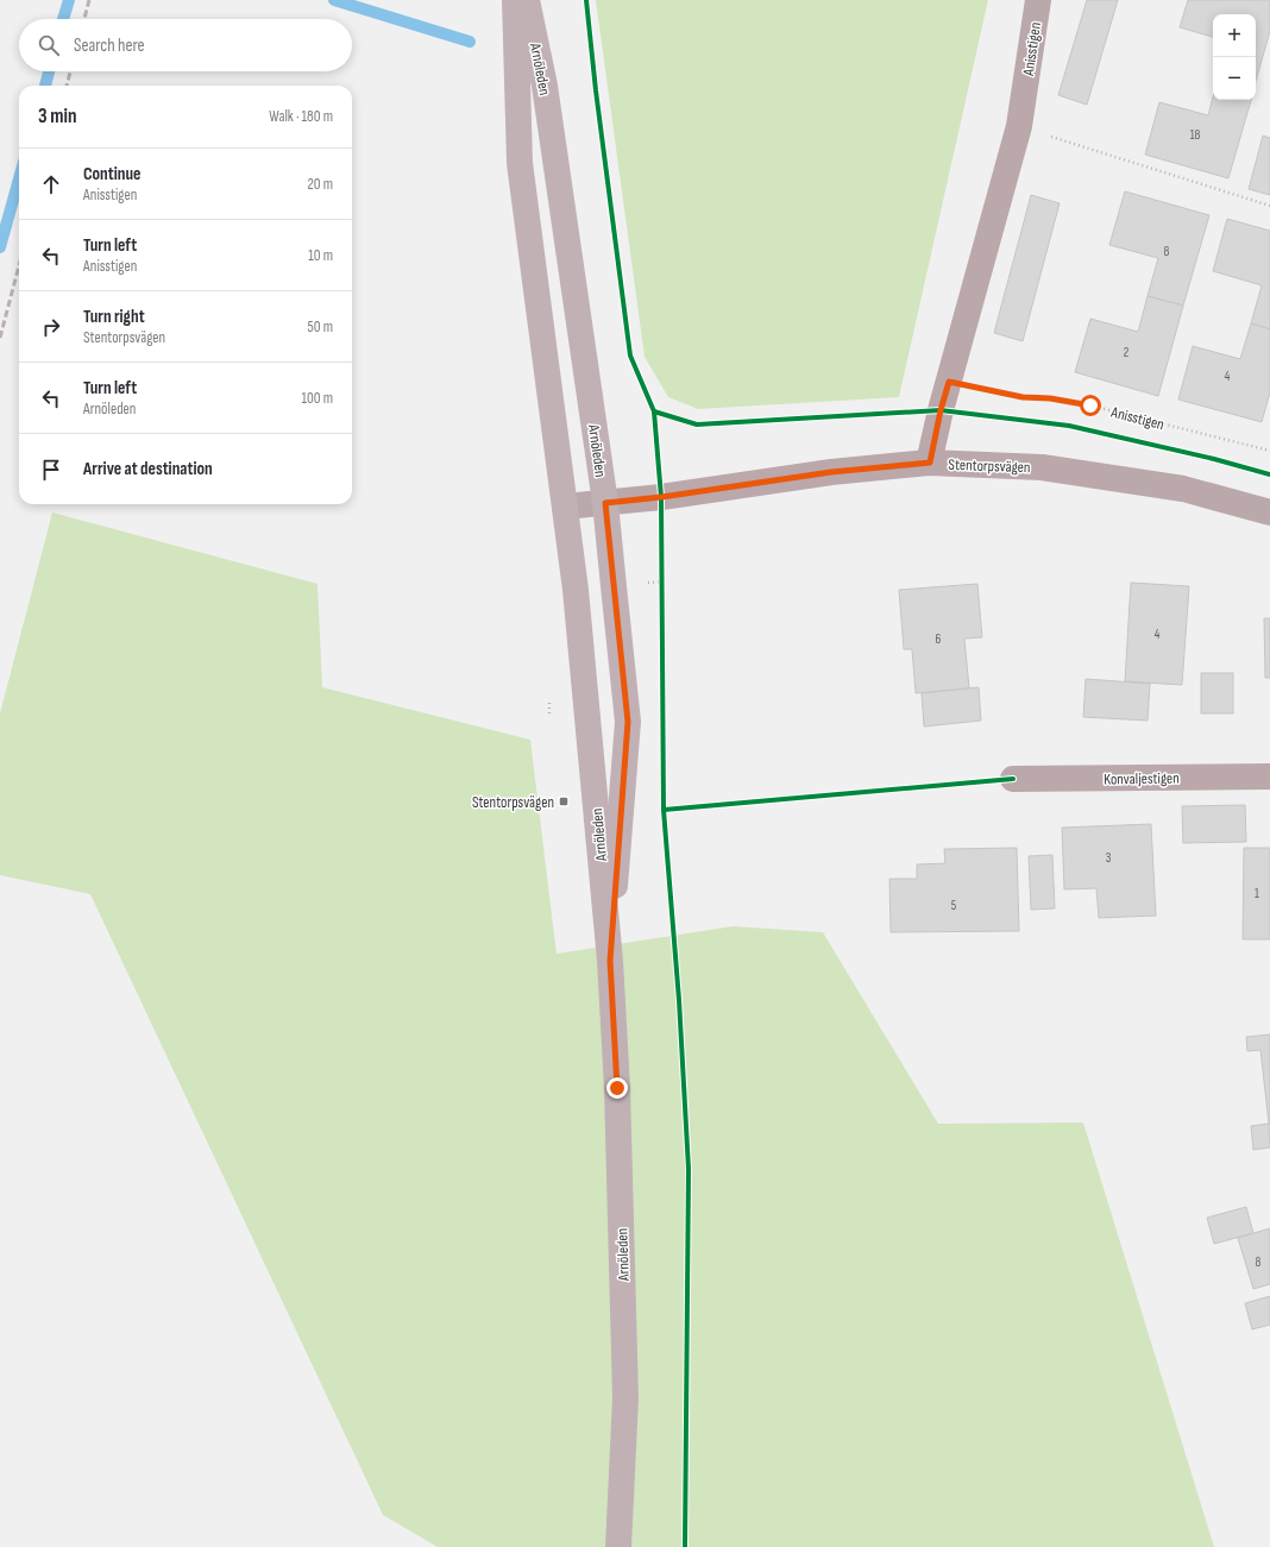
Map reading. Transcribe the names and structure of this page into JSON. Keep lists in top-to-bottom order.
{
  "streets": {
    "main road": ["Arnöleden"],
    "street": ["Anisstigen", "Stentorpsvägen", "Konvaljestigen"]
  },
  "crossings": [
    ["Anisstigen", "Stentorpsvägen"],
    ["Arnöleden", "Stentorpsvägen"]
  ],
  "places": {
    "transit": ["Stentorpsvägen"]
  },
  "house_numbers": [
    "18",
    "8",
    "2",
    "4",
    "4",
    "6",
    "3",
    "1",
    "5",
    "8"
  ],
  "page": {
    "map_buttons": ["+", "−"],
    "search": "Search here",
    "heading": ["3 min", "Walk · 180 m"],
    "list": [
      ["Continue", "Anisstigen", "20 m"],
      ["Turn left", "Anisstigen", "10 m"],
      ["Turn right", "Stentorpsvägen", "50 m"],
      ["Turn left", "Arnöleden", "100 m"],
      "Arrive at destination"
    ]
  }
}
